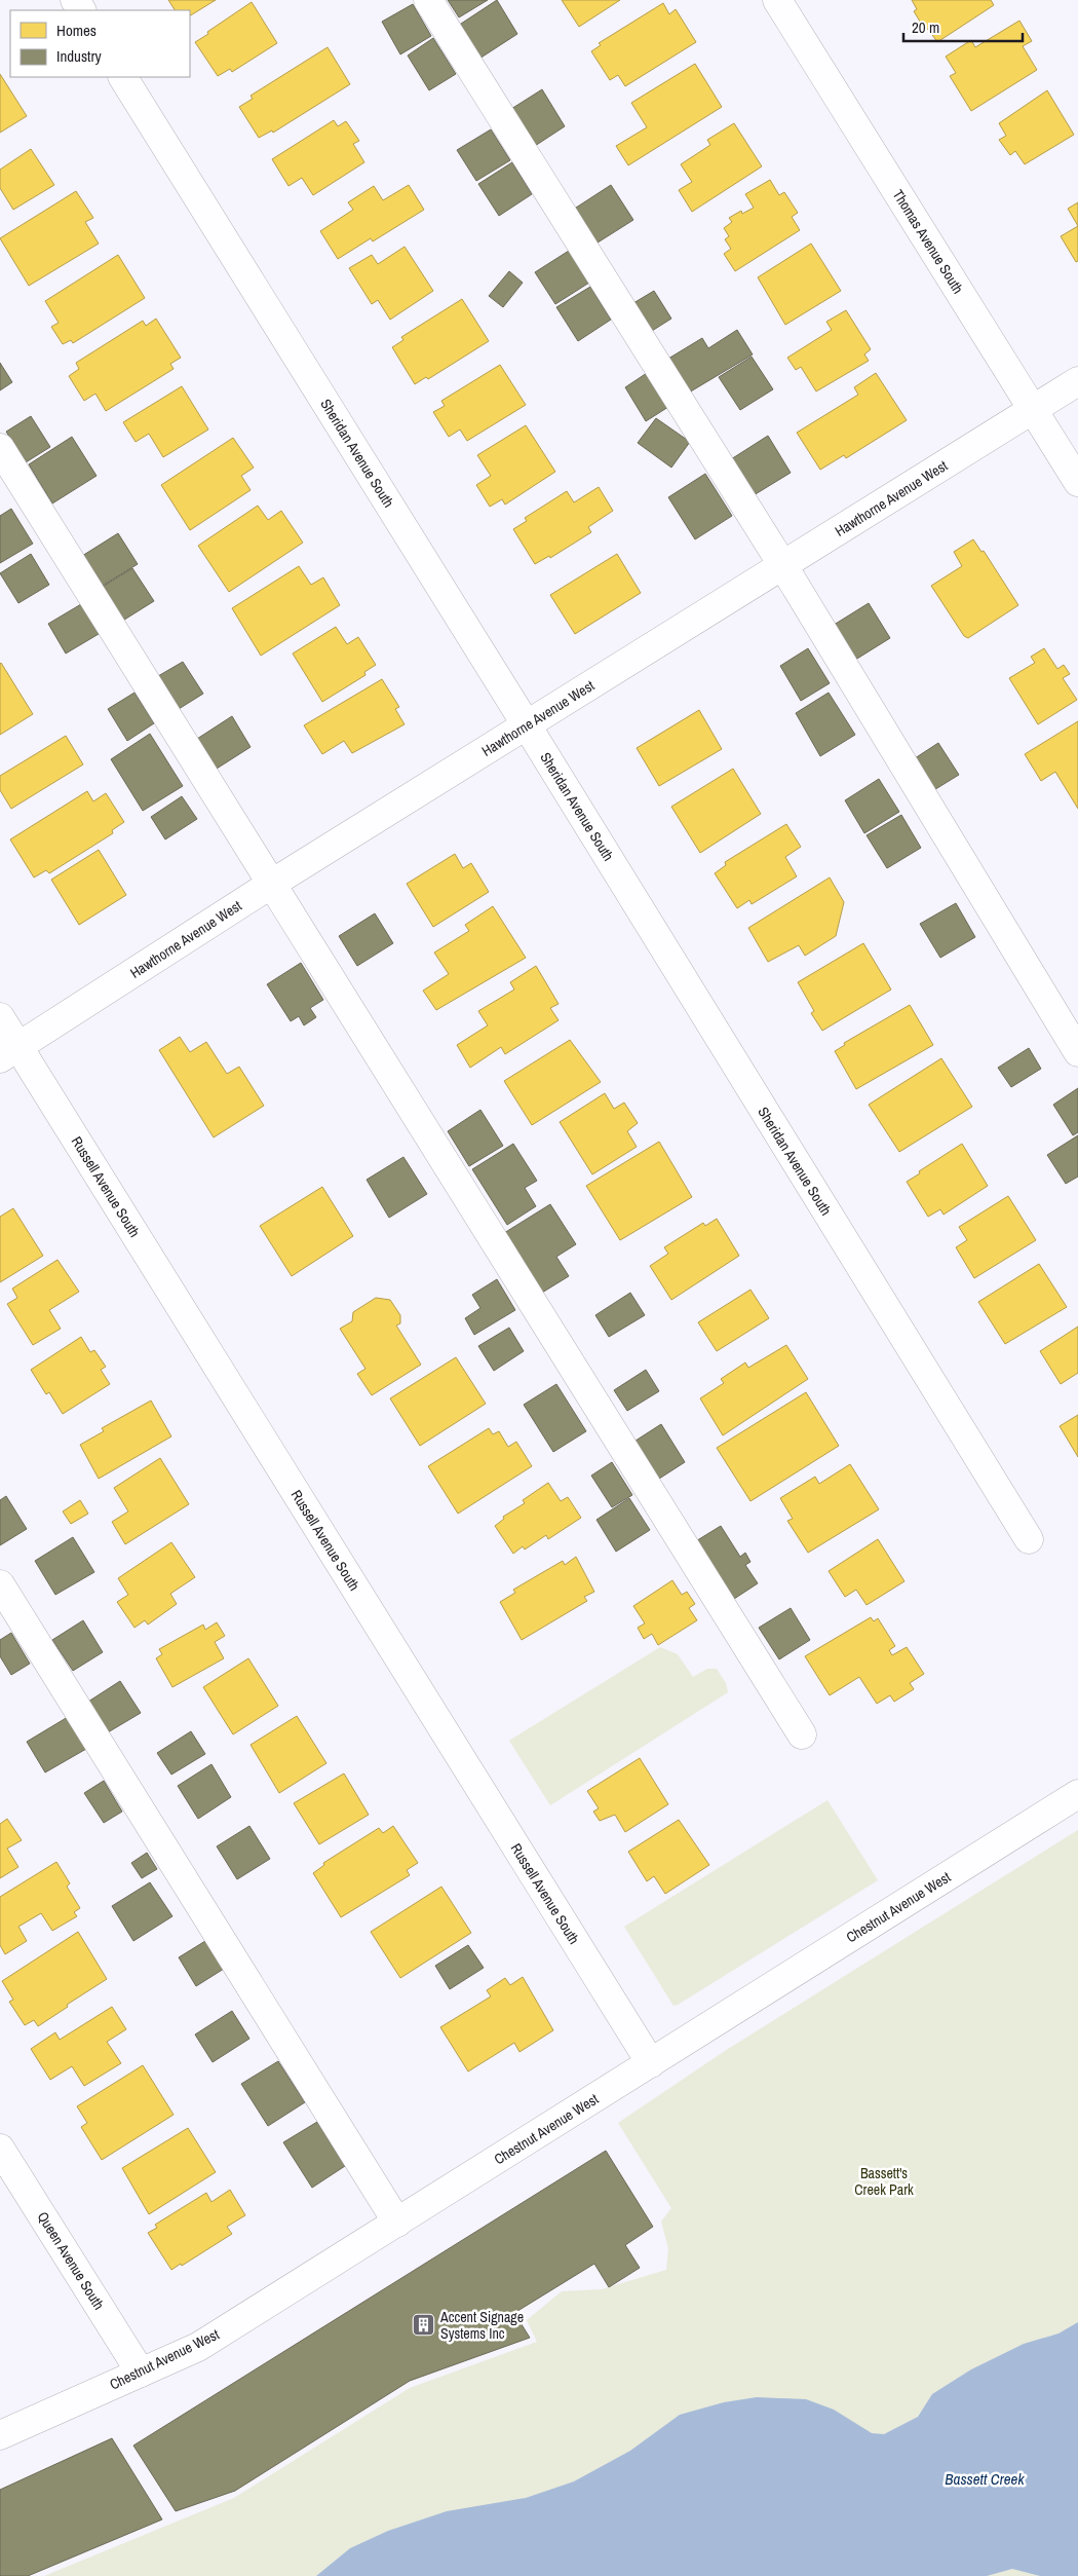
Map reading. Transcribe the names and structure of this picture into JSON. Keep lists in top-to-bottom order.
{
  "streets": {
    "street": [
      "Thomas Avenue South",
      "Sheridan Avenue South",
      "Hawthorne Avenue West",
      "Russell Avenue South",
      "Chestnut Avenue West",
      "Queen Avenue South"
    ]
  },
  "crossings": [
    ["Thomas Avenue South", "Hawthorne Avenue West"],
    ["Sheridan Avenue South", "Hawthorne Avenue West"],
    ["Hawthorne Avenue West", "Russell Avenue South"],
    ["Russell Avenue South", "Chestnut Avenue West"],
    ["Chestnut Avenue West", "Queen Avenue South"]
  ],
  "water": ["Bassett Creek"],
  "parks": ["Bassett's Creek Park"],
  "places": {
    "building": ["Accent Signage Systems Inc"]
  },
  "legend": ["Homes", "Industry"],
  "scale_bar": "20 m"
}
